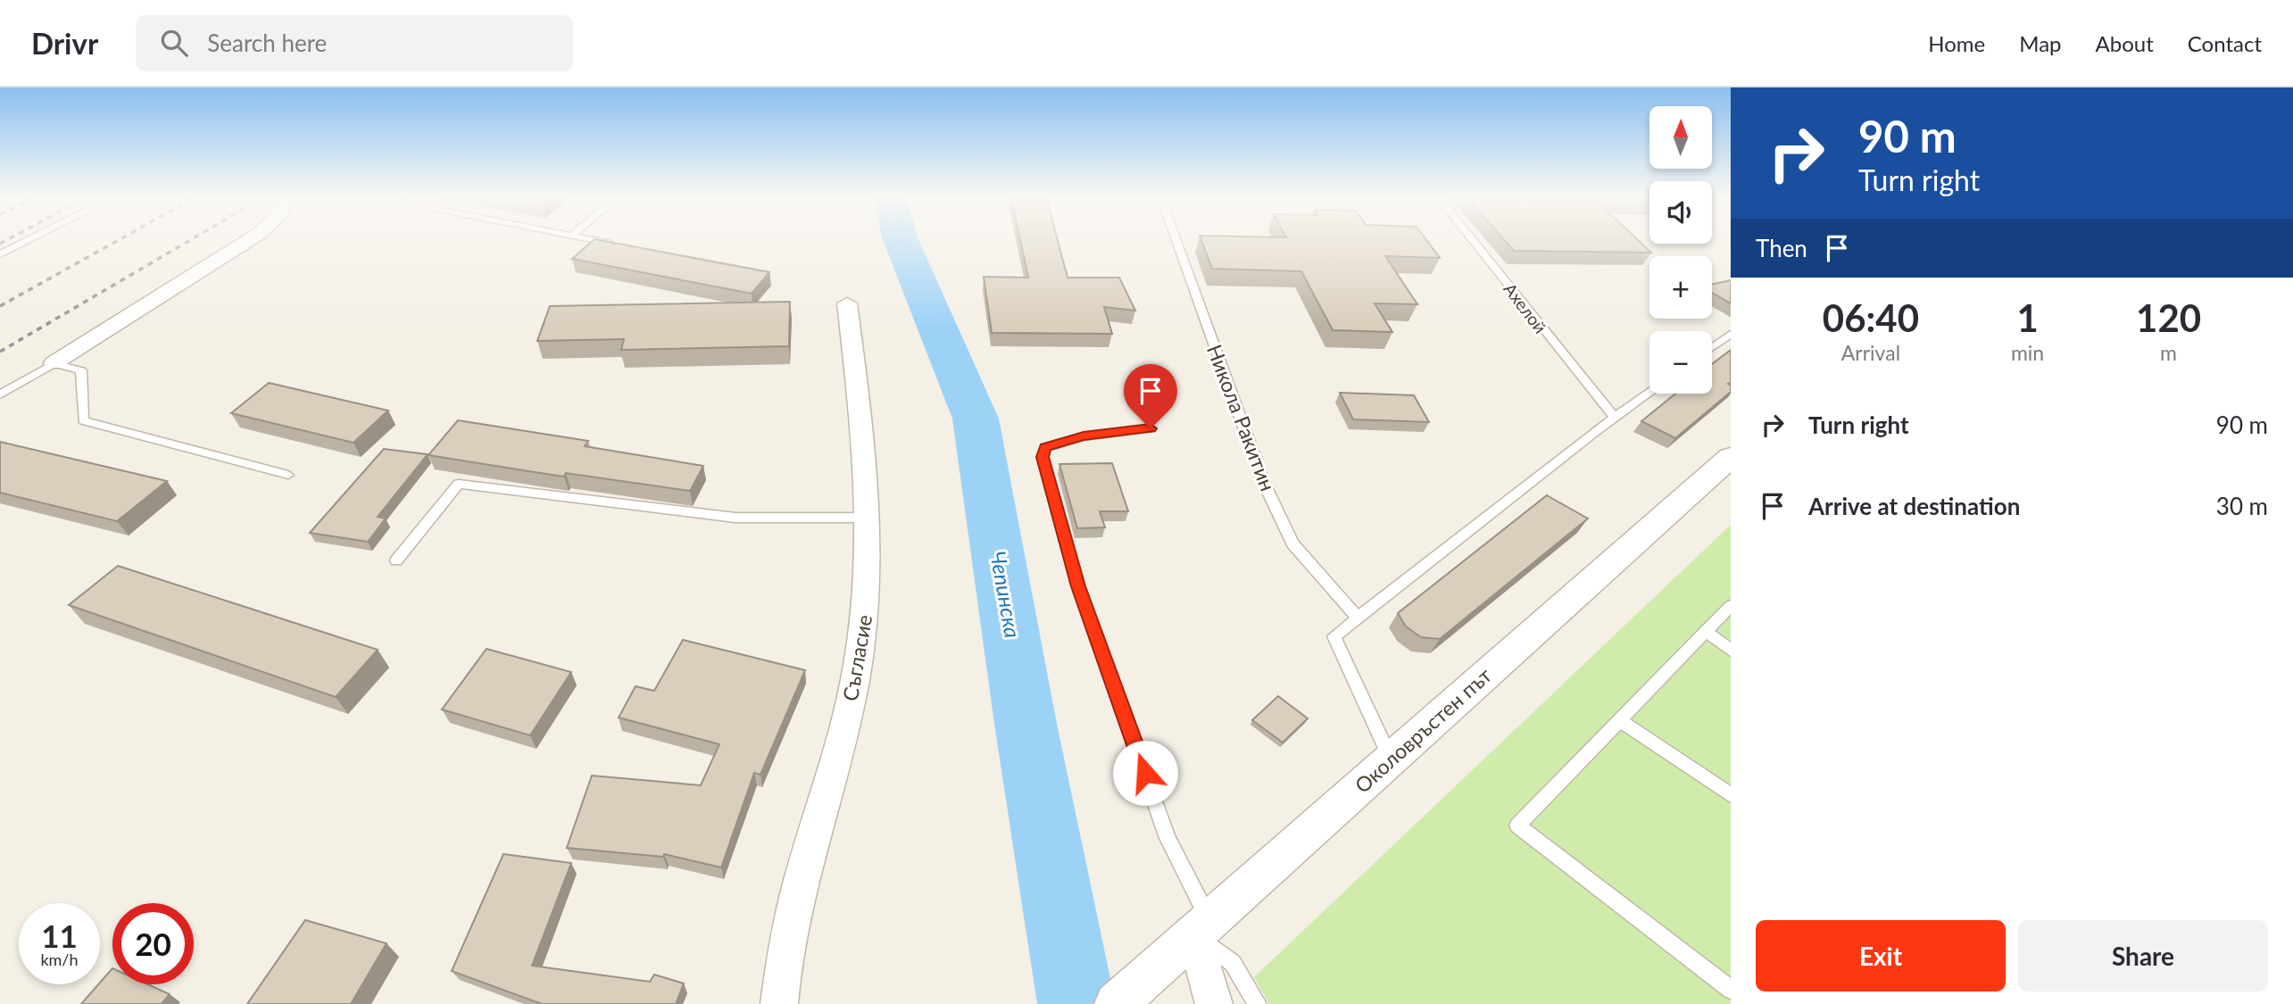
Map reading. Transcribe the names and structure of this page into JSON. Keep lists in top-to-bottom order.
{
  "streets": {
    "street": ["Съгласие", "Околовръстен път"],
    "lane": ["Ахелой", "Никола Ракитин"]
  },
  "water": ["Чепинска"],
  "north": "top",
  "page": {
    "header": "Drivr",
    "search": "Search here",
    "nav": [
      "Home",
      "Map",
      "About",
      "Contact"
    ],
    "turn": ["90 m", "Turn right"],
    "map_buttons": ["+", "−"],
    "then": "Then",
    "eta": [
      "06:40",
      "Arrival",
      "1",
      "min",
      "120",
      "m"
    ],
    "list": [
      {
        "name": "Turn right",
        "value": "90 m"
      },
      {
        "name": "Arrive at destination",
        "value": "30 m"
      }
    ],
    "speed": "11 km/h",
    "limit": "20",
    "buttons": ["Exit", "Share"]
  }
}
